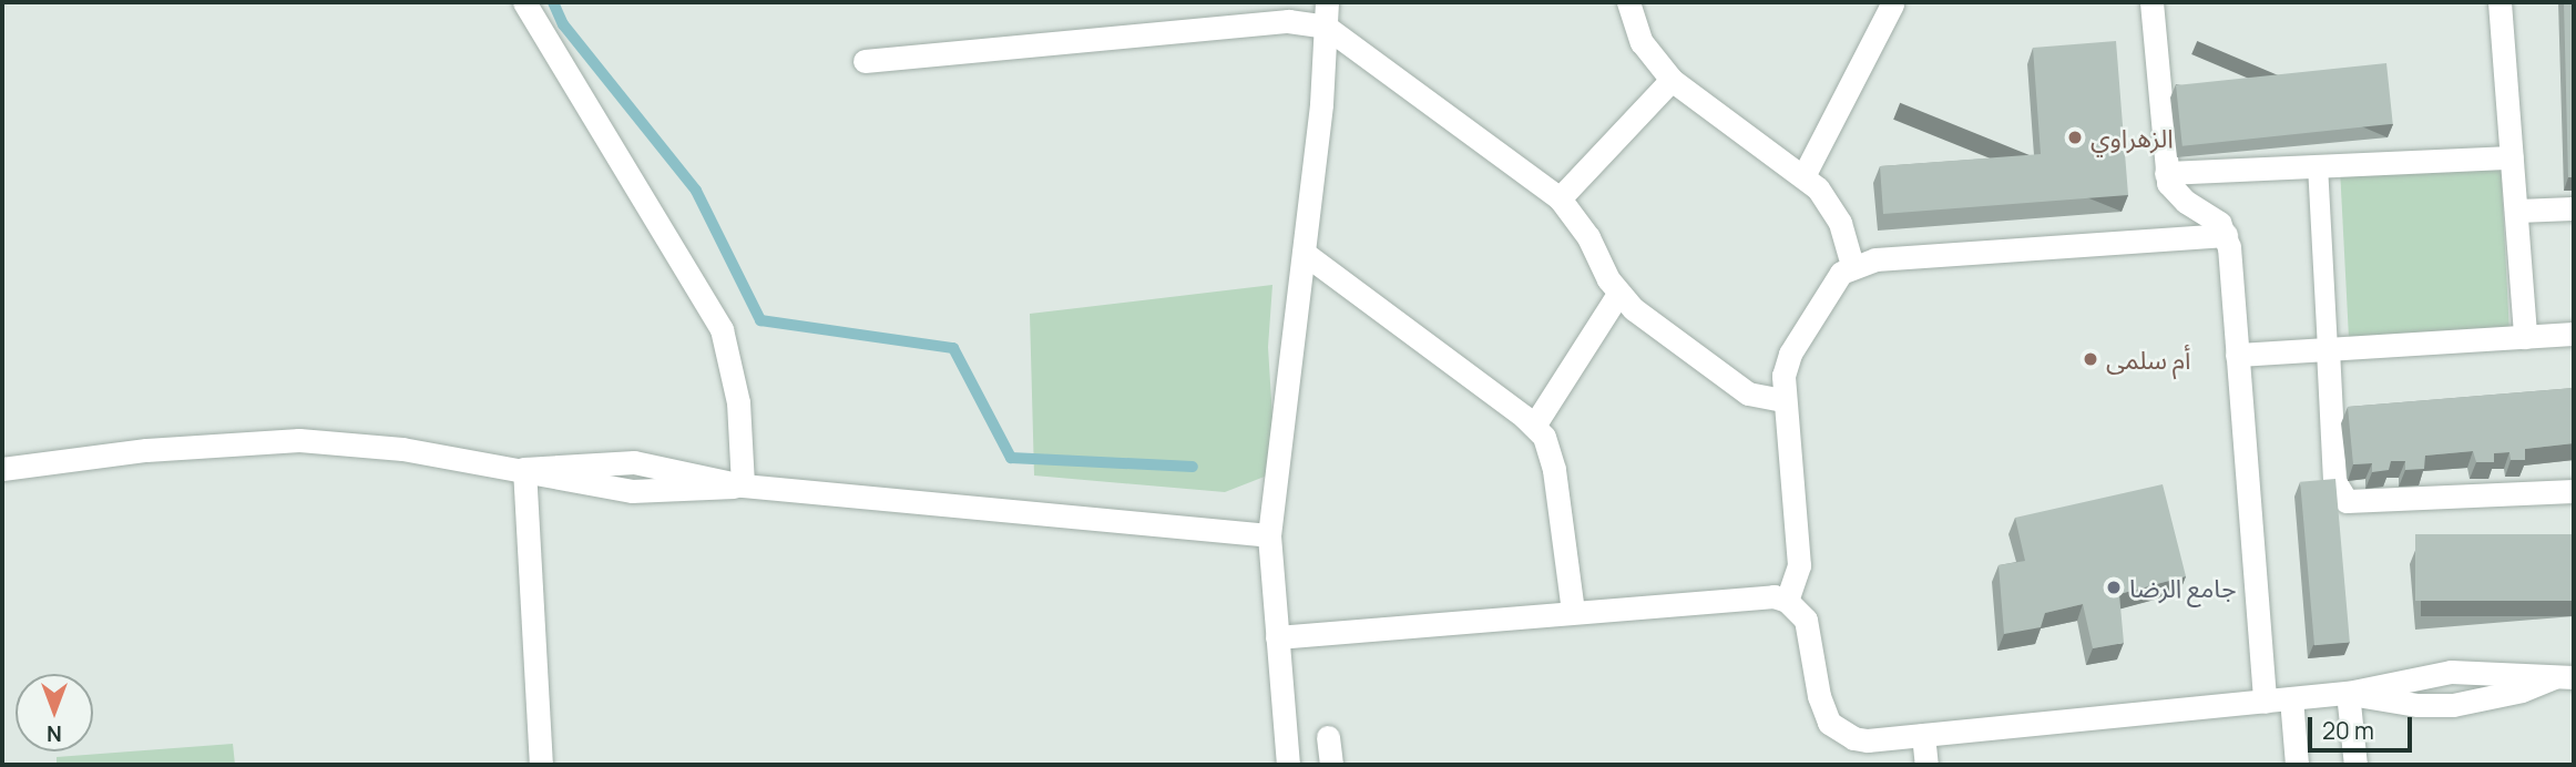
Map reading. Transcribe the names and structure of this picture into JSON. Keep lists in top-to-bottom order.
{
  "places": ["الزهراوي", "أم سلمى", "جامع الرضا"],
  "scale_bar": "20 m",
  "north": "bottom"
}
